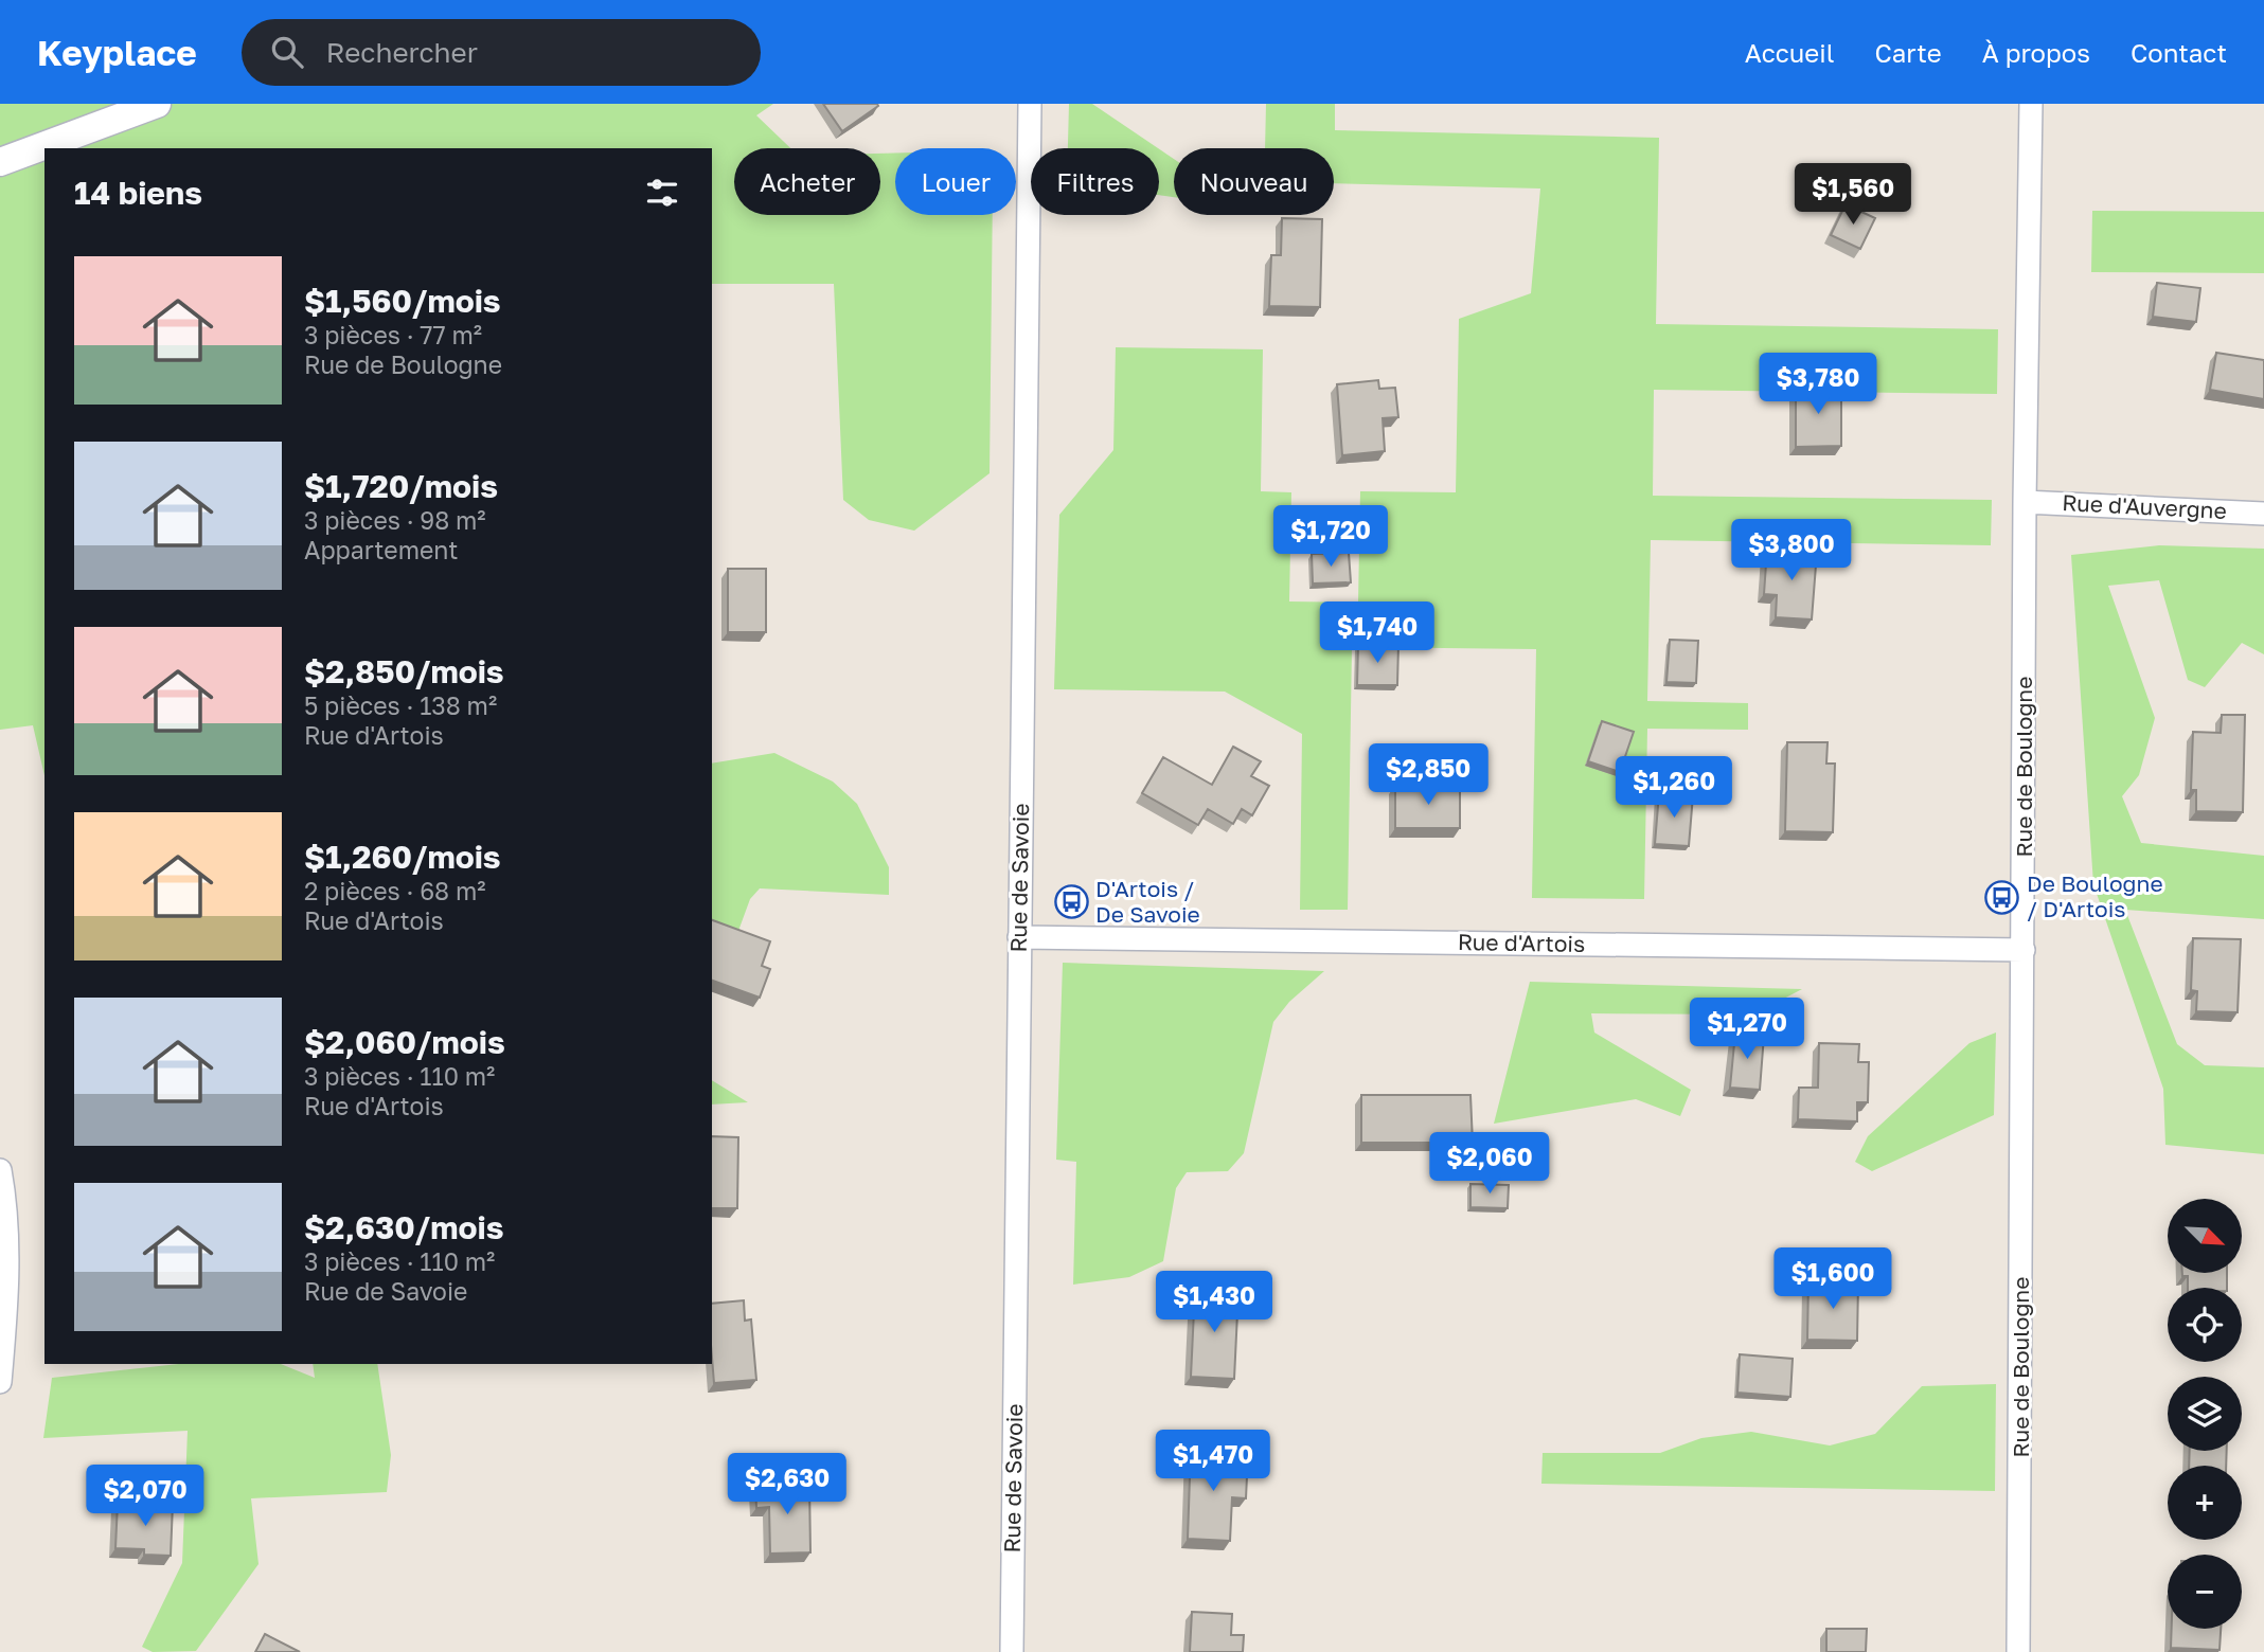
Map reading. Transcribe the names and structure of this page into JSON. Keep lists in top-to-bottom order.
{
  "streets": {
    "street": [
      "Rue d'Auvergne",
      "Rue de Boulogne",
      "Rue de Savoie",
      "Rue d'Artois"
    ]
  },
  "crossings": [
    ["Rue d'Auvergne", "Rue de Boulogne"],
    ["Rue de Boulogne", "Rue d'Artois"],
    ["Rue de Savoie", "Rue d'Artois"]
  ],
  "places": {
    "bus stop": ["De Boulogne / D'Artois", "D'Artois / De Savoie"]
  },
  "north": "bottom right",
  "page": {
    "header": "Keyplace",
    "search": "Rechercher",
    "nav": [
      "Accueil",
      "Carte",
      "À propos",
      "Contact"
    ],
    "chip": [
      "Acheter",
      "Louer",
      "Filtres",
      "Nouveau"
    ],
    "heading": "14 biens",
    "price": [
      "$1,560",
      "$3,780",
      "$1,720",
      "$3,800",
      "$1,740",
      "$2,850",
      "$1,260",
      "$1,270",
      "$2,060",
      "$1,600",
      "$1,430",
      "$1,470",
      "$2,630",
      "$2,070"
    ],
    "list": [
      {
        "name": "$1,560/mois",
        "note": "3 pièces · 77 m² · Rue de Boulogne"
      },
      {
        "name": "$1,720/mois",
        "note": "3 pièces · 98 m² · Appartement"
      },
      {
        "name": "$2,850/mois",
        "note": "5 pièces · 138 m² · Rue d'Artois"
      },
      {
        "name": "$1,260/mois",
        "note": "2 pièces · 68 m² · Rue d'Artois"
      },
      {
        "name": "$2,060/mois",
        "note": "3 pièces · 110 m² · Rue d'Artois"
      },
      {
        "name": "$2,630/mois",
        "note": "3 pièces · 110 m² · Rue de Savoie"
      }
    ],
    "map_buttons": ["+", "−"]
  }
}
